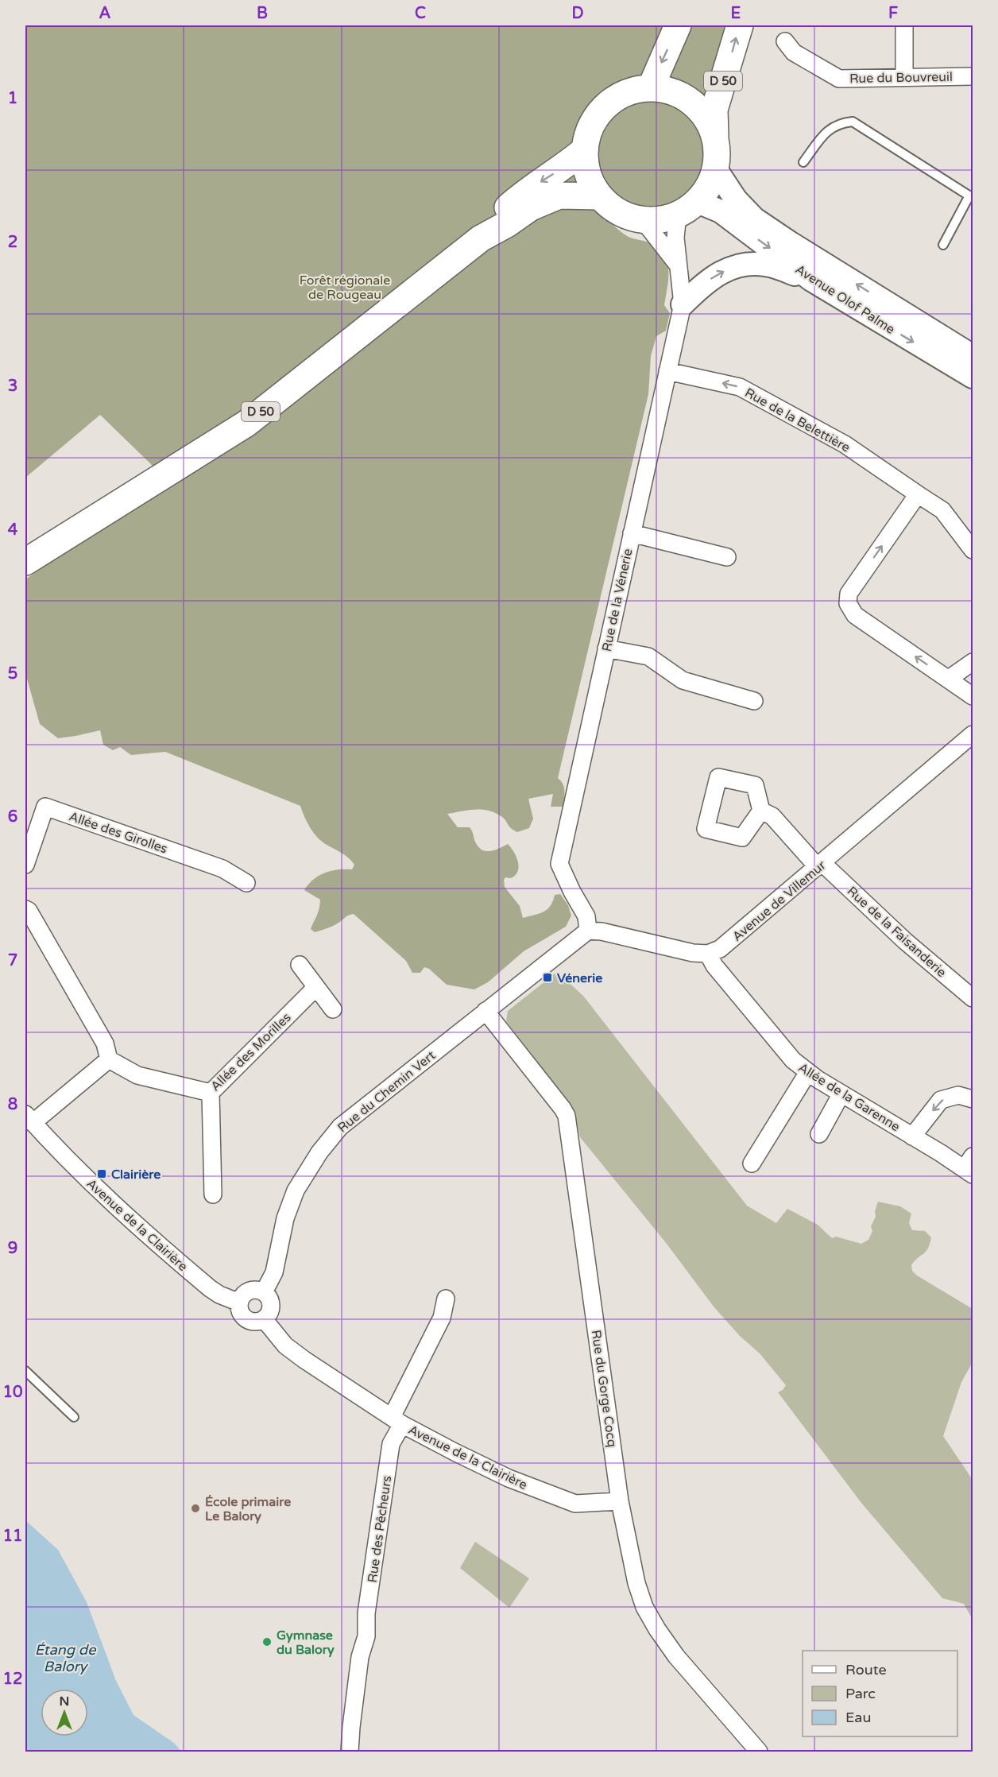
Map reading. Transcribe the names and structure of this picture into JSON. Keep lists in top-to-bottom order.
{
  "streets": {
    "main road": ["D 50", "Avenue Olof Palme"],
    "street": [
      "Rue du Bouvreuil",
      "Rue de la Belettière",
      "Rue de la Vénerie",
      "Allée des Girolles",
      "Avenue de Villemur",
      "Rue de la Faisanderie",
      "Allée des Morilles",
      "Rue du Chemin Vert",
      "Allée de la Garenne",
      "Avenue de la Clairière",
      "Rue du Gorge Cocq",
      "Rue des Pêcheurs"
    ]
  },
  "crossings": [
    ["D 50", "Avenue Olof Palme"],
    ["D 50", "Rue de la Vénerie"],
    ["Avenue Olof Palme", "Rue de la Vénerie"],
    ["Rue de la Belettière", "Rue de la Vénerie"],
    ["Rue de la Vénerie", "Rue du Chemin Vert"],
    ["Avenue de Villemur", "Rue de la Faisanderie"],
    ["Avenue de Villemur", "Allée de la Garenne"],
    ["Rue du Chemin Vert", "Avenue de la Clairière"],
    ["Rue du Chemin Vert", "Rue du Gorge Cocq"],
    ["Avenue de la Clairière", "Rue du Gorge Cocq"],
    ["Avenue de la Clairière", "Rue des Pêcheurs"]
  ],
  "one_way": ["Rue de la Belettière"],
  "water": ["Étang de Balory"],
  "parks": ["Forêt régionale de Rougeau"],
  "places": {
    "transit": ["Vénerie", "Clairière"],
    "other": ["École primaire Le Balory", "Gymnase du Balory"]
  },
  "legend": ["Route", "Parc", "Eau"],
  "north": "top",
  "grid": {
    "columns": [
      "A",
      "B",
      "C",
      "D",
      "E",
      "F"
    ],
    "rows": [
      "1",
      "2",
      "3",
      "4",
      "5",
      "6",
      "7",
      "8",
      "9",
      "10",
      "11",
      "12"
    ]
  }
}
